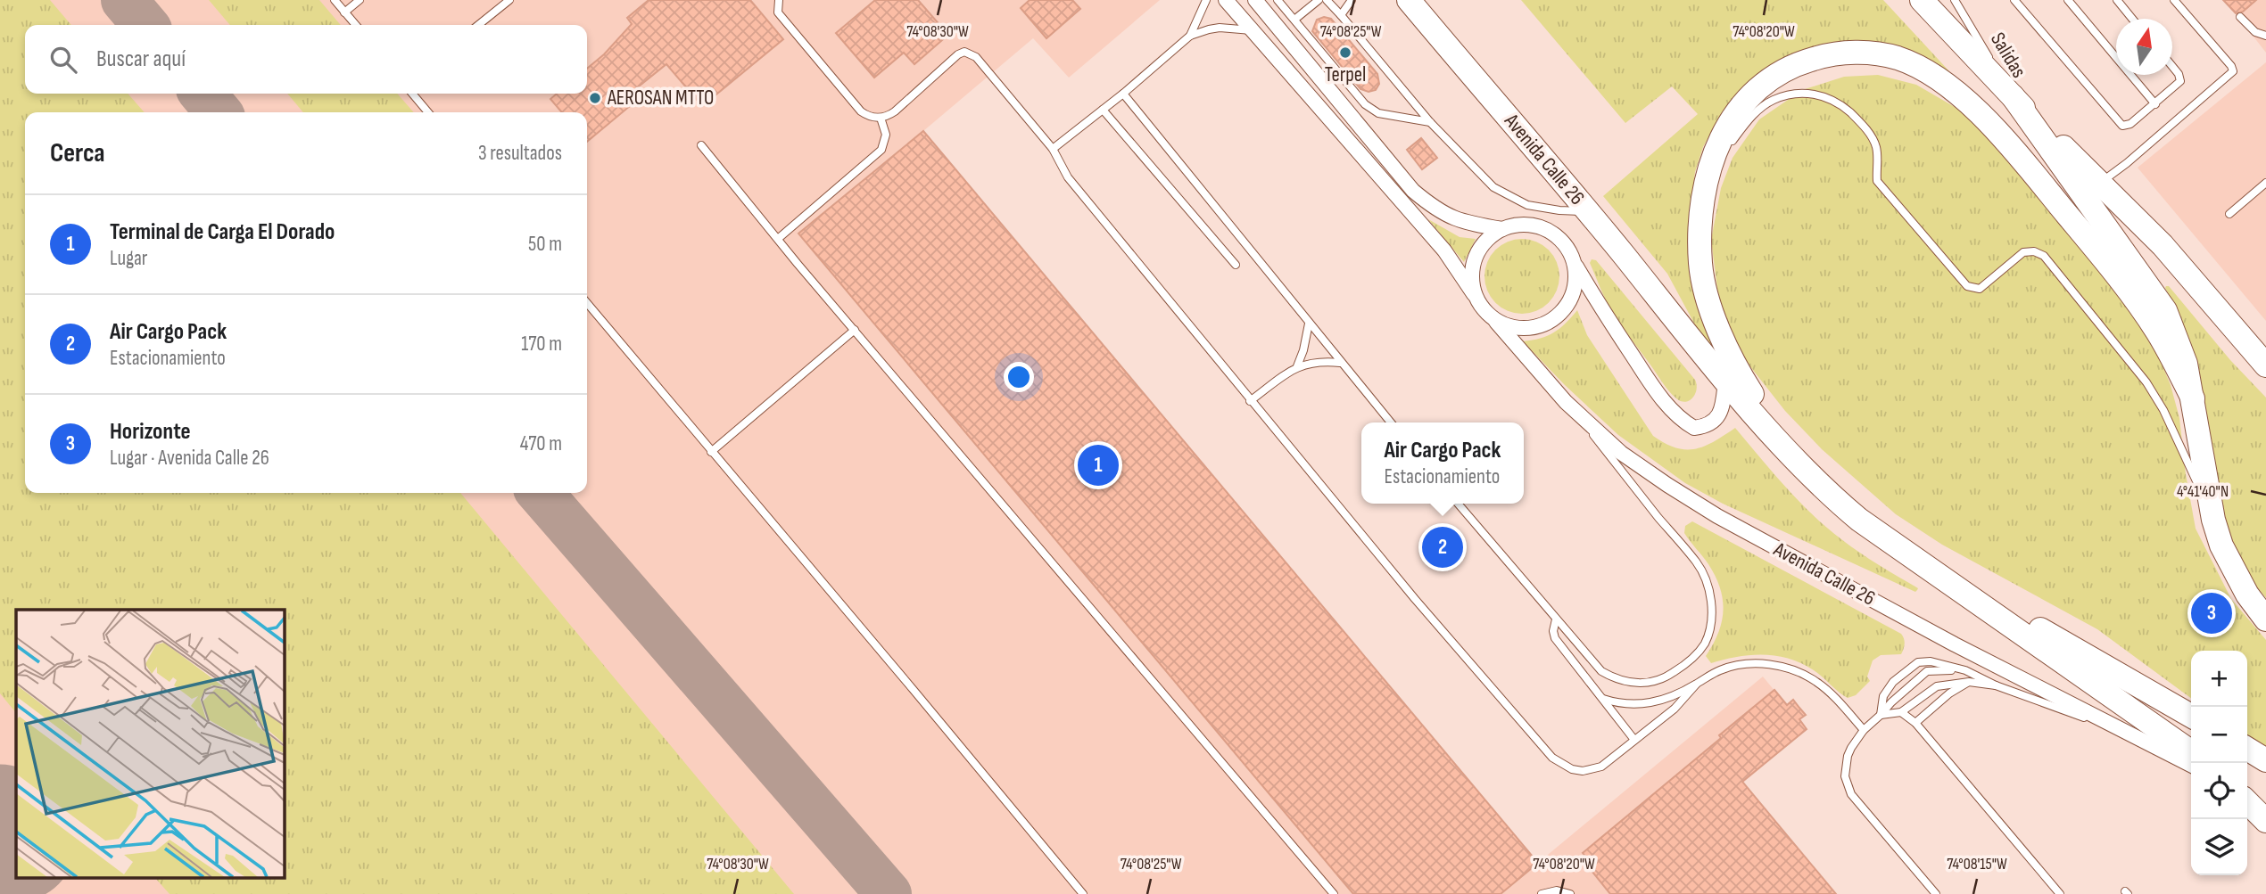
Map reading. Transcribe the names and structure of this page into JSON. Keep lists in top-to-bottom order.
{
  "streets": {
    "main road": ["Avenida Calle 26"],
    "lane": ["Salidas"]
  },
  "places": ["Terpel", "AEROSAN MTTO"],
  "north": "top",
  "page": {
    "search": "Buscar aquí",
    "heading": ["Cerca", "3 resultados"],
    "list": [
      {
        "mark": "1",
        "name": "Terminal de Carga El Dorado",
        "note": "Lugar",
        "value": "50 m"
      },
      {
        "mark": "2",
        "name": "Air Cargo Pack",
        "note": "Estacionamiento",
        "value": "170 m"
      },
      {
        "mark": "3",
        "name": "Horizonte",
        "note": "Lugar · Avenida Calle 26",
        "value": "470 m"
      }
    ],
    "popup": ["Air Cargo Pack", "Estacionamiento"],
    "pins": ["1", "2", "3"],
    "map_buttons": ["+", "−"]
  },
  "coordinates": [
    "74°08'30\"W",
    "74°08'25\"W",
    "74°08'20\"W",
    "4°41'40\"N",
    "74°08'15\"W"
  ]
}
